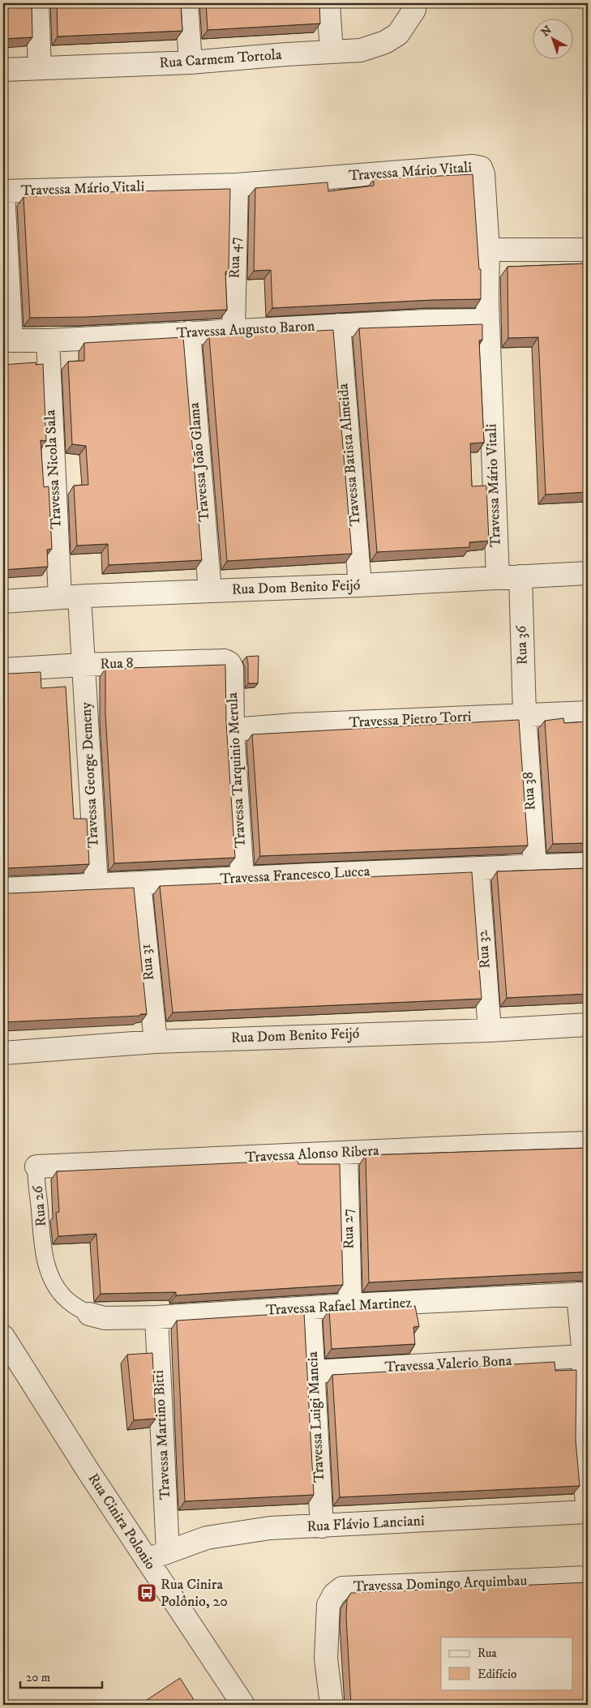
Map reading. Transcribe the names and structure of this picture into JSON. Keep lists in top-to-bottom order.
{
  "streets": {
    "street": [
      "Rua Carmem Tortola",
      "Travessa Mário Vitali",
      "Rua 47",
      "Travessa Augusto Baron",
      "Travessa Batista Almeida",
      "Travessa João Glama",
      "Travessa Nicola Sala",
      "Rua Dom Benito Feijó",
      "Rua 36",
      "Rua 8",
      "Travessa Pietro Torri",
      "Travessa Tarquinio Merula",
      "Travessa George Demeny",
      "Rua 38",
      "Travessa Francesco Lucca",
      "Rua 32",
      "Rua 31",
      "Travessa Alonso Ribera",
      "Rua 27",
      "Travessa Rafael Martinez",
      "Travessa Valerio Bona",
      "Travessa Luigi Mancia",
      "Travessa Martino Bitti",
      "Rua Cinira Polonio",
      "Rua Flávio Lanciani",
      "Travessa Domingo Arquimbau"
    ],
    "lane": ["Rua 26"]
  },
  "crossings": [
    ["Travessa Mário Vitali", "Rua 47"],
    ["Travessa Mário Vitali", "Travessa Augusto Baron"],
    ["Travessa Mário Vitali", "Rua Dom Benito Feijó"],
    ["Rua 47", "Travessa Augusto Baron"],
    ["Travessa Augusto Baron", "Travessa Batista Almeida"],
    ["Travessa Augusto Baron", "Travessa João Glama"],
    ["Travessa Augusto Baron", "Travessa Nicola Sala"],
    ["Travessa Batista Almeida", "Rua Dom Benito Feijó"],
    ["Travessa João Glama", "Rua Dom Benito Feijó"],
    ["Travessa Nicola Sala", "Rua Dom Benito Feijó"],
    ["Travessa Nicola Sala", "Rua 8"],
    ["Travessa Nicola Sala", "Travessa George Demeny"],
    ["Rua Dom Benito Feijó", "Rua 36"],
    ["Rua Dom Benito Feijó", "Rua 32"],
    ["Rua Dom Benito Feijó", "Rua 31"],
    ["Rua 36", "Travessa Pietro Torri"],
    ["Rua 36", "Rua 38"],
    ["Rua 8", "Travessa Tarquinio Merula"],
    ["Rua 8", "Travessa George Demeny"],
    ["Travessa Pietro Torri", "Travessa Tarquinio Merula"],
    ["Travessa Pietro Torri", "Rua 38"],
    ["Travessa Tarquinio Merula", "Travessa Francesco Lucca"],
    ["Travessa George Demeny", "Travessa Francesco Lucca"],
    ["Rua 38", "Travessa Francesco Lucca"],
    ["Travessa Francesco Lucca", "Rua 32"],
    ["Travessa Francesco Lucca", "Rua 31"],
    ["Travessa Alonso Ribera", "Rua 26"],
    ["Travessa Alonso Ribera", "Rua 27"],
    ["Rua 26", "Travessa Rafael Martinez"],
    ["Rua 27", "Travessa Rafael Martinez"],
    ["Travessa Rafael Martinez", "Travessa Luigi Mancia"],
    ["Travessa Rafael Martinez", "Travessa Martino Bitti"],
    ["Travessa Valerio Bona", "Travessa Luigi Mancia"],
    ["Travessa Luigi Mancia", "Rua Flávio Lanciani"],
    ["Travessa Martino Bitti", "Rua Flávio Lanciani"],
    ["Rua Cinira Polonio", "Rua Flávio Lanciani"]
  ],
  "places": {
    "bus stop": ["Rua Cinira Polônio, 20"]
  },
  "legend": ["Rua", "Edifício"],
  "scale_bar": "20 m",
  "north": "top left"
}
